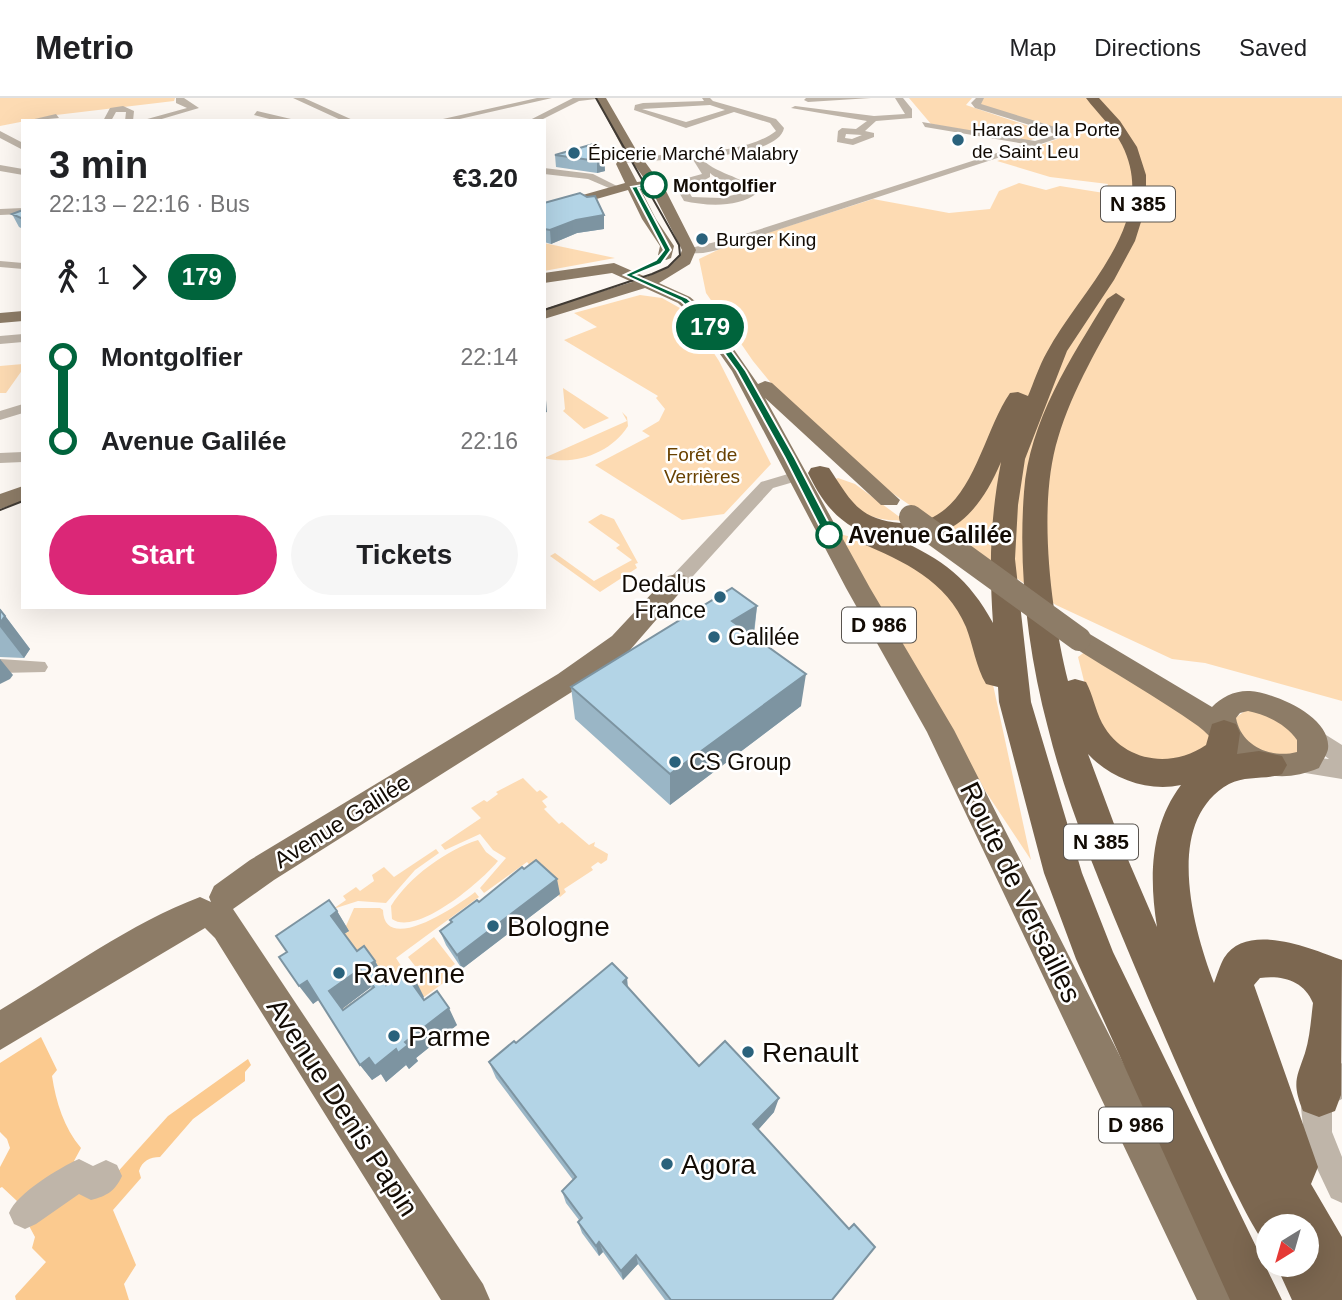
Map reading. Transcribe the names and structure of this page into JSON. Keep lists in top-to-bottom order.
{
  "streets": {
    "highway": ["N 385"],
    "main road": [
      "D 986",
      "Avenue Galilée",
      "Route de Versailles",
      "Avenue Denis Papin"
    ]
  },
  "crossings": [
    ["D 986", "Route de Versailles"],
    ["Avenue Galilée", "Avenue Denis Papin"]
  ],
  "parks": ["Forêt de Verrières"],
  "places": [
    "Haras de la Porte de Saint Leu",
    "Épicerie Marché Malabry",
    "Montgolfier",
    "Burger King",
    "Avenue Galilée",
    "Dedalus France",
    "Galilée",
    "CS Group",
    "Bologne",
    "Ravenne",
    "Parme",
    "Renault",
    "Agora"
  ],
  "lines": ["bus line 179"],
  "north": "bottom left",
  "page": {
    "header": "Metrio",
    "nav": ["Map", "Directions", "Saved"],
    "on_map": "179",
    "heading": ["3 min", "22:13 – 22:16 · Bus", "€3.20"],
    "legs": ["1", "179"],
    "list": [
      {
        "name": "Montgolfier",
        "value": "22:14"
      },
      {
        "name": "Avenue Galilée",
        "value": "22:16"
      }
    ],
    "buttons": ["Start", "Tickets"]
  }
}
